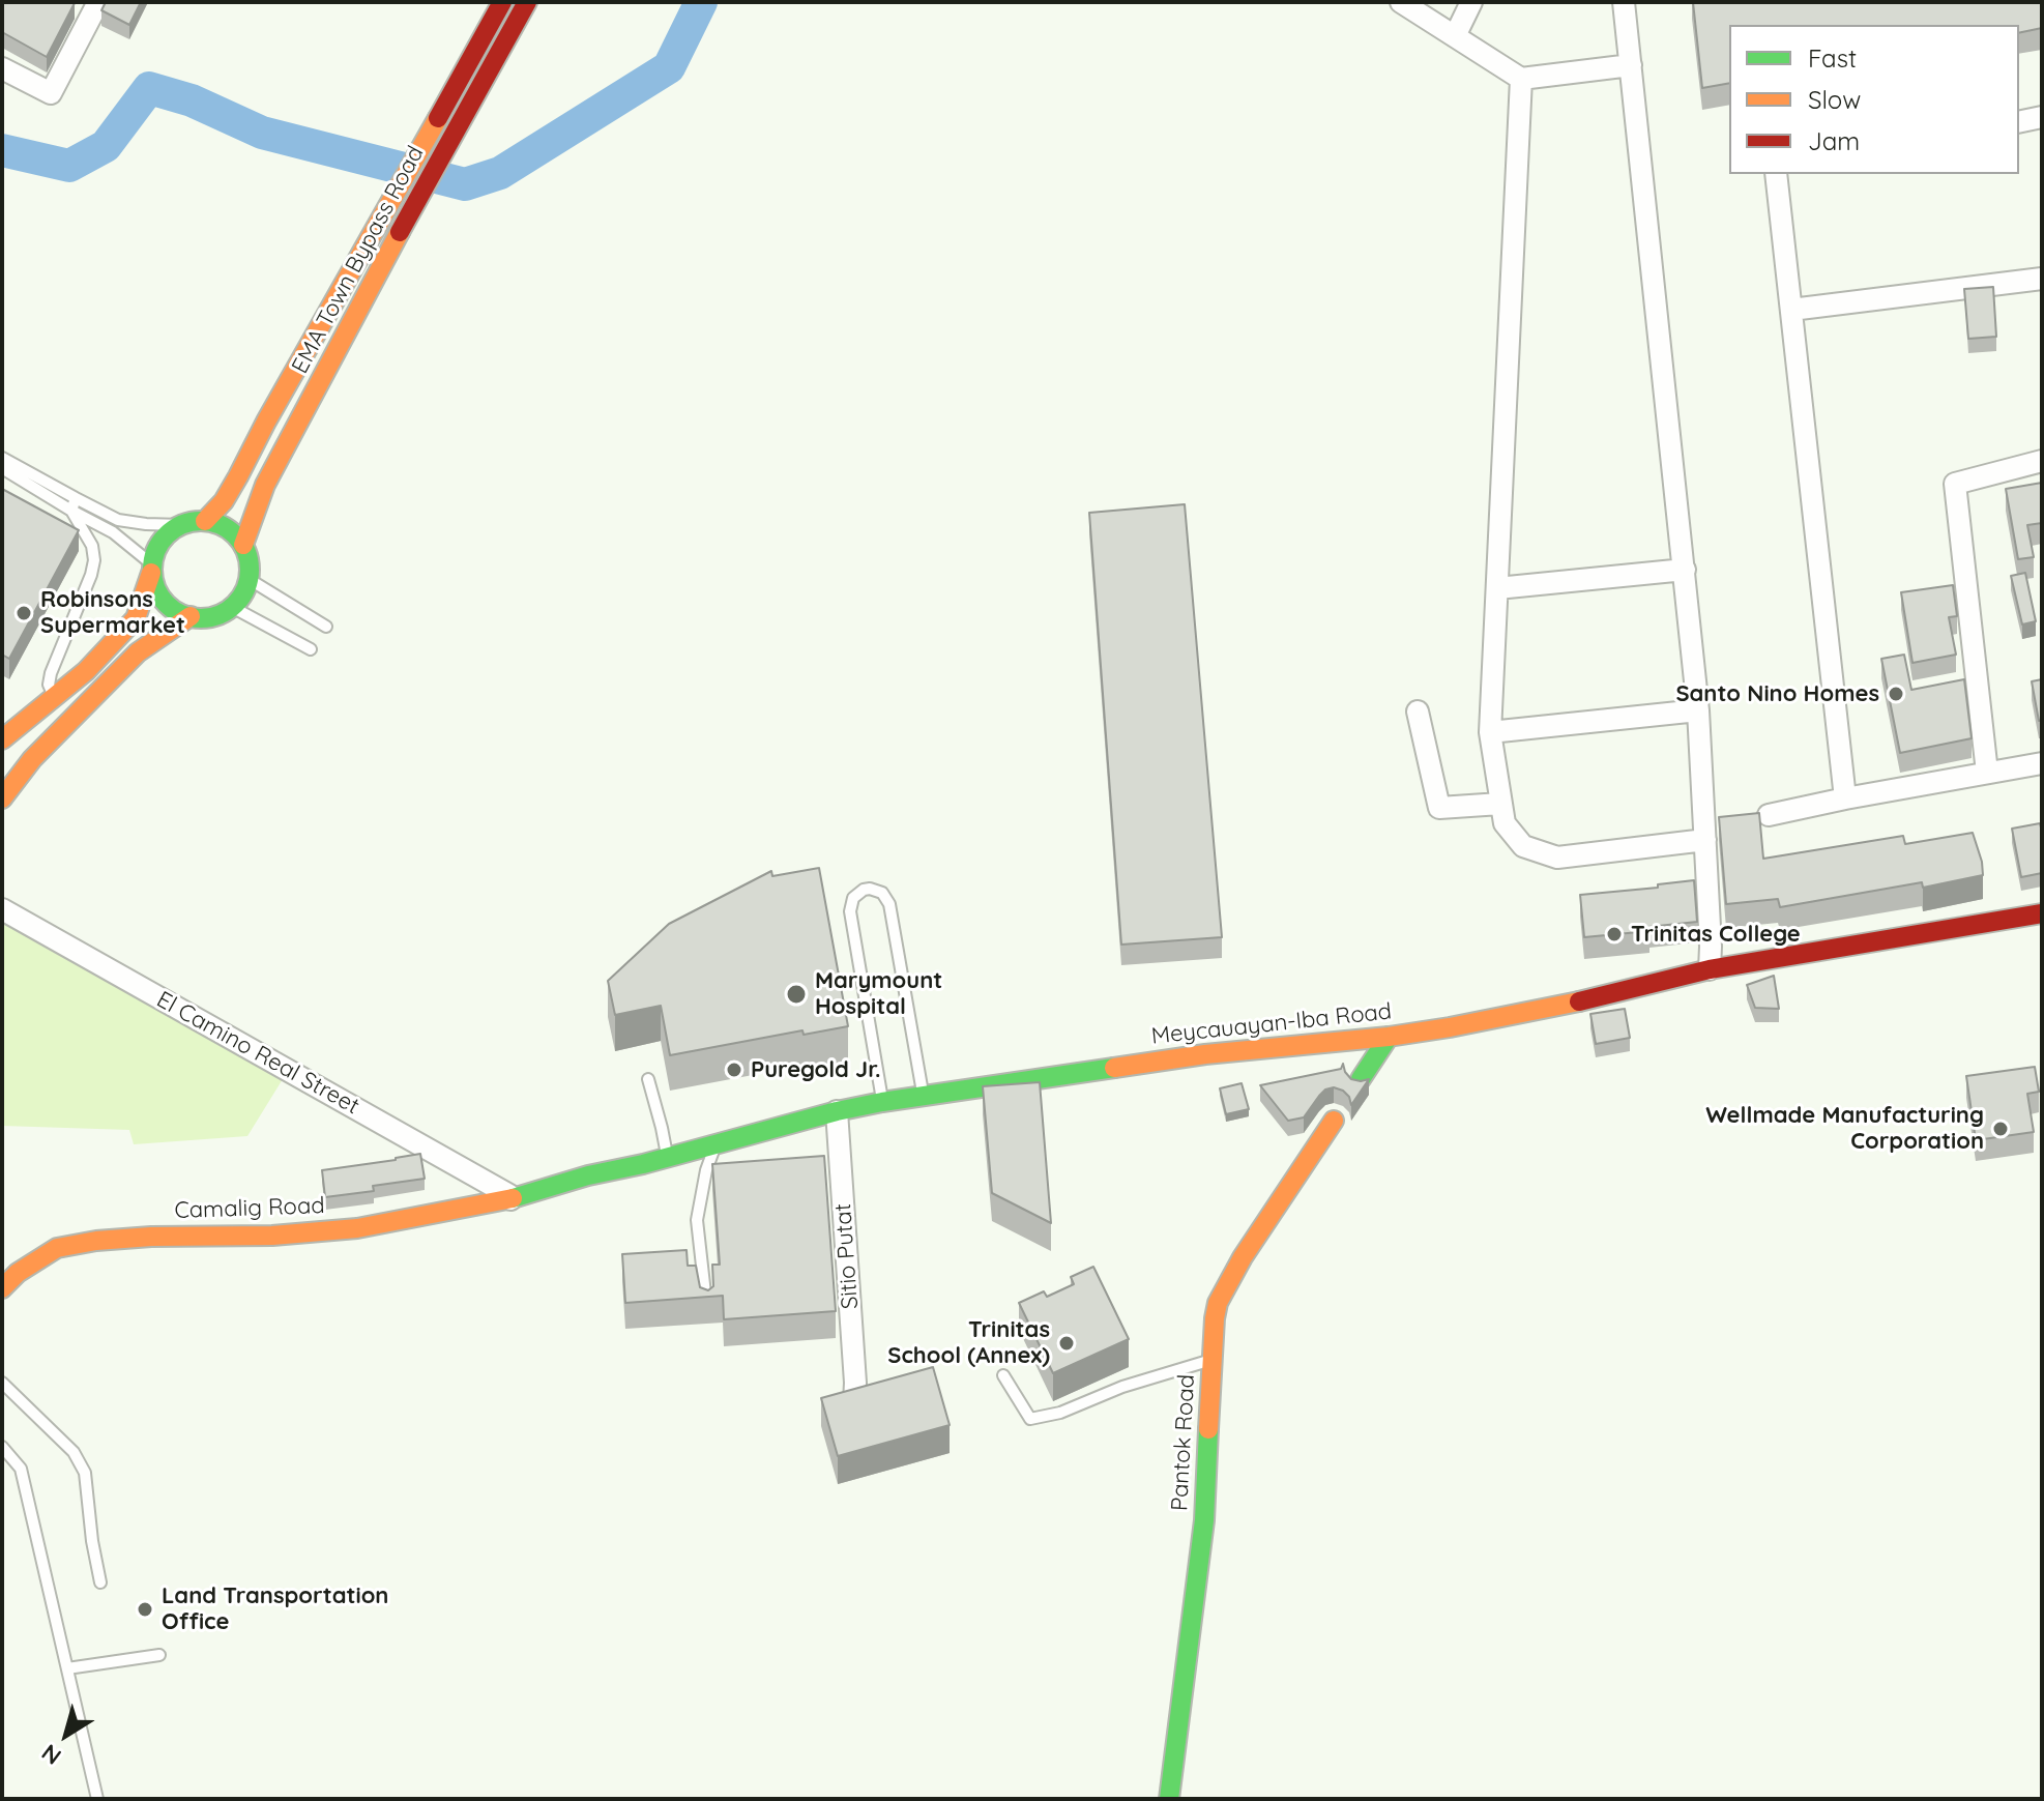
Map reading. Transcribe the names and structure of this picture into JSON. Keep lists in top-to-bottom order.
{
  "streets": {
    "main road": [
      "EMA Town Bypass Road",
      "Meycauayan-Iba Road",
      "Camalig Road",
      "Pantok Road"
    ],
    "street": ["El Camino Real Street", "Sitio Putat"]
  },
  "crossings": [
    ["Meycauayan-Iba Road", "El Camino Real Street"],
    ["Meycauayan-Iba Road", "Camalig Road"],
    ["Meycauayan-Iba Road", "Sitio Putat"],
    ["El Camino Real Street", "Camalig Road"]
  ],
  "places": [
    "Robinsons Supermarket",
    "Santo Nino Homes",
    "Trinitas College",
    "Marymount Hospital",
    "Puregold Jr.",
    "Wellmade Manufacturing Corporation",
    "Trinitas School (Annex)",
    "Land Transportation Office"
  ],
  "legend": ["Fast", "Slow", "Jam"],
  "north": "bottom left"
}
